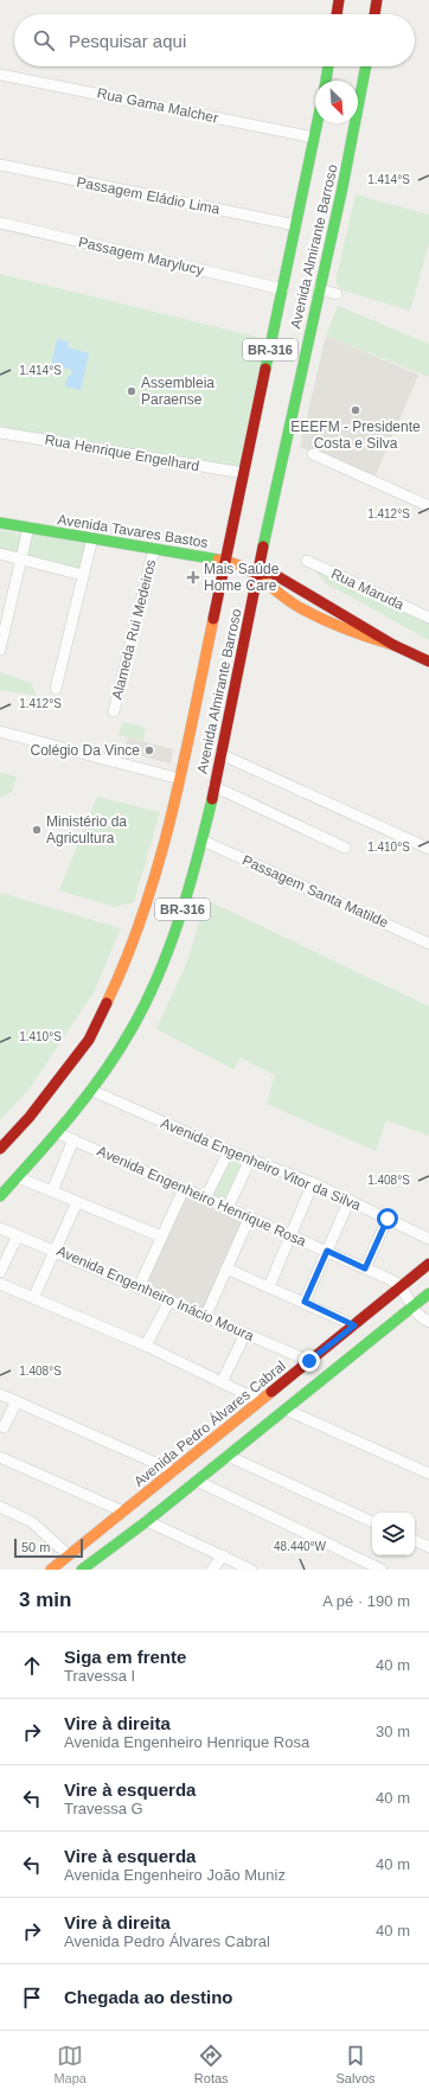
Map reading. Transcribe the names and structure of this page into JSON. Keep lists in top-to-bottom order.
{
  "streets": {
    "main road": [
      "Avenida Almirante Barroso",
      "BR-316",
      "Avenida Tavares Bastos",
      "Avenida Pedro Álvares Cabral"
    ],
    "street": [
      "Rua Gama Malcher",
      "Passagem Eládio Lima",
      "Passagem Marylucy",
      "Rua Henrique Engelhard",
      "Rua Maruda",
      "Alameda Rui Medeiros",
      "Passagem Santa Matilde",
      "Avenida Engenheiro Vitor da Silva",
      "Avenida Engenheiro Henrique Rosa",
      "Avenida Engenheiro Inácio Moura"
    ]
  },
  "crossings": [
    ["Rua Gama Malcher", "Avenida Almirante Barroso"],
    ["Passagem Eládio Lima", "Avenida Almirante Barroso"],
    ["Avenida Almirante Barroso", "Passagem Marylucy"],
    ["Avenida Almirante Barroso", "Rua Henrique Engelhard"],
    ["Avenida Almirante Barroso", "Avenida Tavares Bastos"],
    ["Avenida Almirante Barroso", "Passagem Santa Matilde"],
    ["Avenida Almirante Barroso", "Avenida Engenheiro Vitor da Silva"],
    ["Avenida Almirante Barroso", "Avenida Engenheiro Henrique Rosa"],
    ["Avenida Tavares Bastos", "Alameda Rui Medeiros"],
    ["Avenida Engenheiro Henrique Rosa", "Avenida Pedro Álvares Cabral"],
    ["Avenida Engenheiro Inácio Moura", "Avenida Pedro Álvares Cabral"]
  ],
  "places": {
    "other": [
      "Assembleia Paraense",
      "EEEFM - Presidente Costa e Silva",
      "Colégio Da Vince",
      "Ministério da Agricultura"
    ],
    "health": ["Mais Saúde Home Care"]
  },
  "scale_bar": "50 m",
  "north": "bottom right",
  "page": {
    "search": "Pesquisar aqui",
    "scale": "50 m",
    "heading": ["3 min", "A pé · 190 m"],
    "list": [
      ["Siga em frente", "Travessa I", "40 m"],
      ["Vire à direita", "Avenida Engenheiro Henrique Rosa", "30 m"],
      ["Vire à esquerda", "Travessa G", "40 m"],
      ["Vire à esquerda", "Avenida Engenheiro João Muniz", "40 m"],
      ["Vire à direita", "Avenida Pedro Álvares Cabral", "40 m"],
      "Chegada ao destino"
    ],
    "nav": ["Mapa", "Rotas", "Salvos"]
  },
  "coordinates": [
    "1.414°S",
    "1.412°S",
    "1.410°S",
    "1.408°S",
    "48.440°W"
  ]
}
